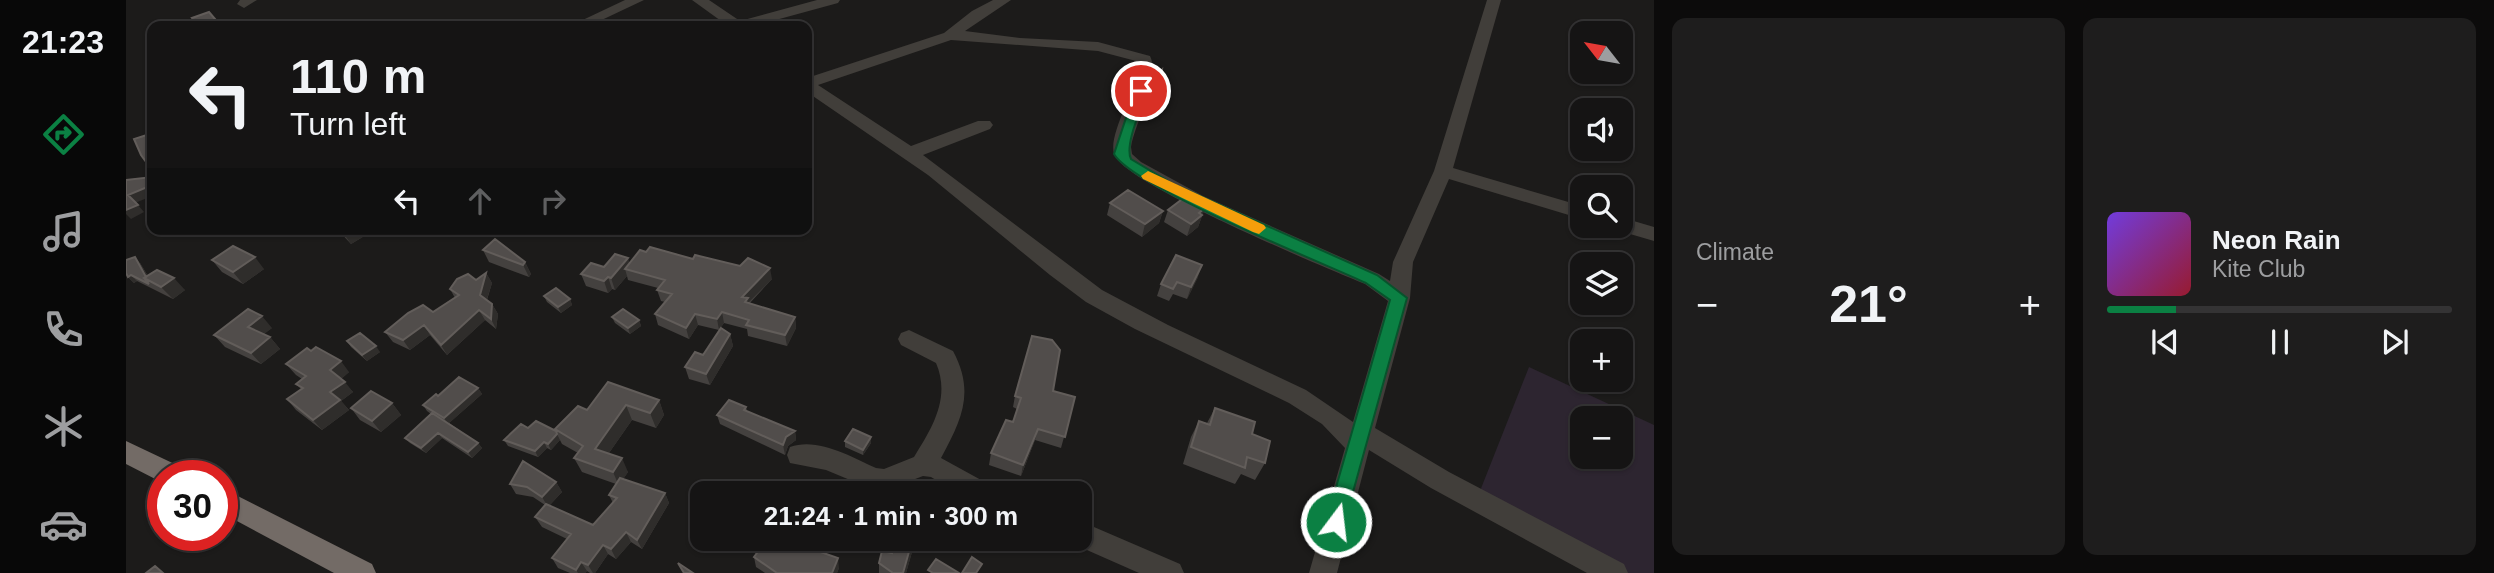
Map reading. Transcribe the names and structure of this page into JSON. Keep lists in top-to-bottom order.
{
  "north": "top left",
  "page": {
    "tabs": "21:23",
    "tile": "Climate",
    "map_buttons": ["+", "−"],
    "turn": ["110 m", "Turn left"],
    "song": ["Neon Rain", "Kite Club"],
    "heat": ["−", "21°", "+"],
    "limit": "30",
    "trip": "21:24 · 1 min · 300 m"
  }
}
